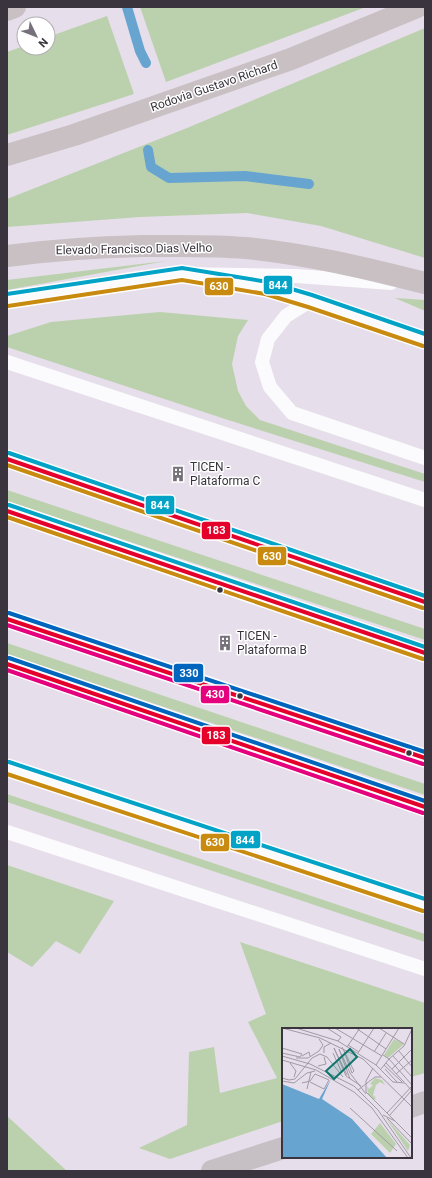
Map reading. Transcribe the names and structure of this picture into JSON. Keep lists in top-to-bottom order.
{
  "streets": {
    "highway": ["Rodovia Gustavo Richard", "Elevado Francisco Dias Velho"]
  },
  "places": {
    "building": ["TICEN - Plataforma C", "TICEN - Plataforma B"]
  },
  "lines": [
    "transit line 844",
    "transit line 630",
    "transit line 183",
    "transit line 330",
    "transit line 430"
  ],
  "north": "bottom right"
}
